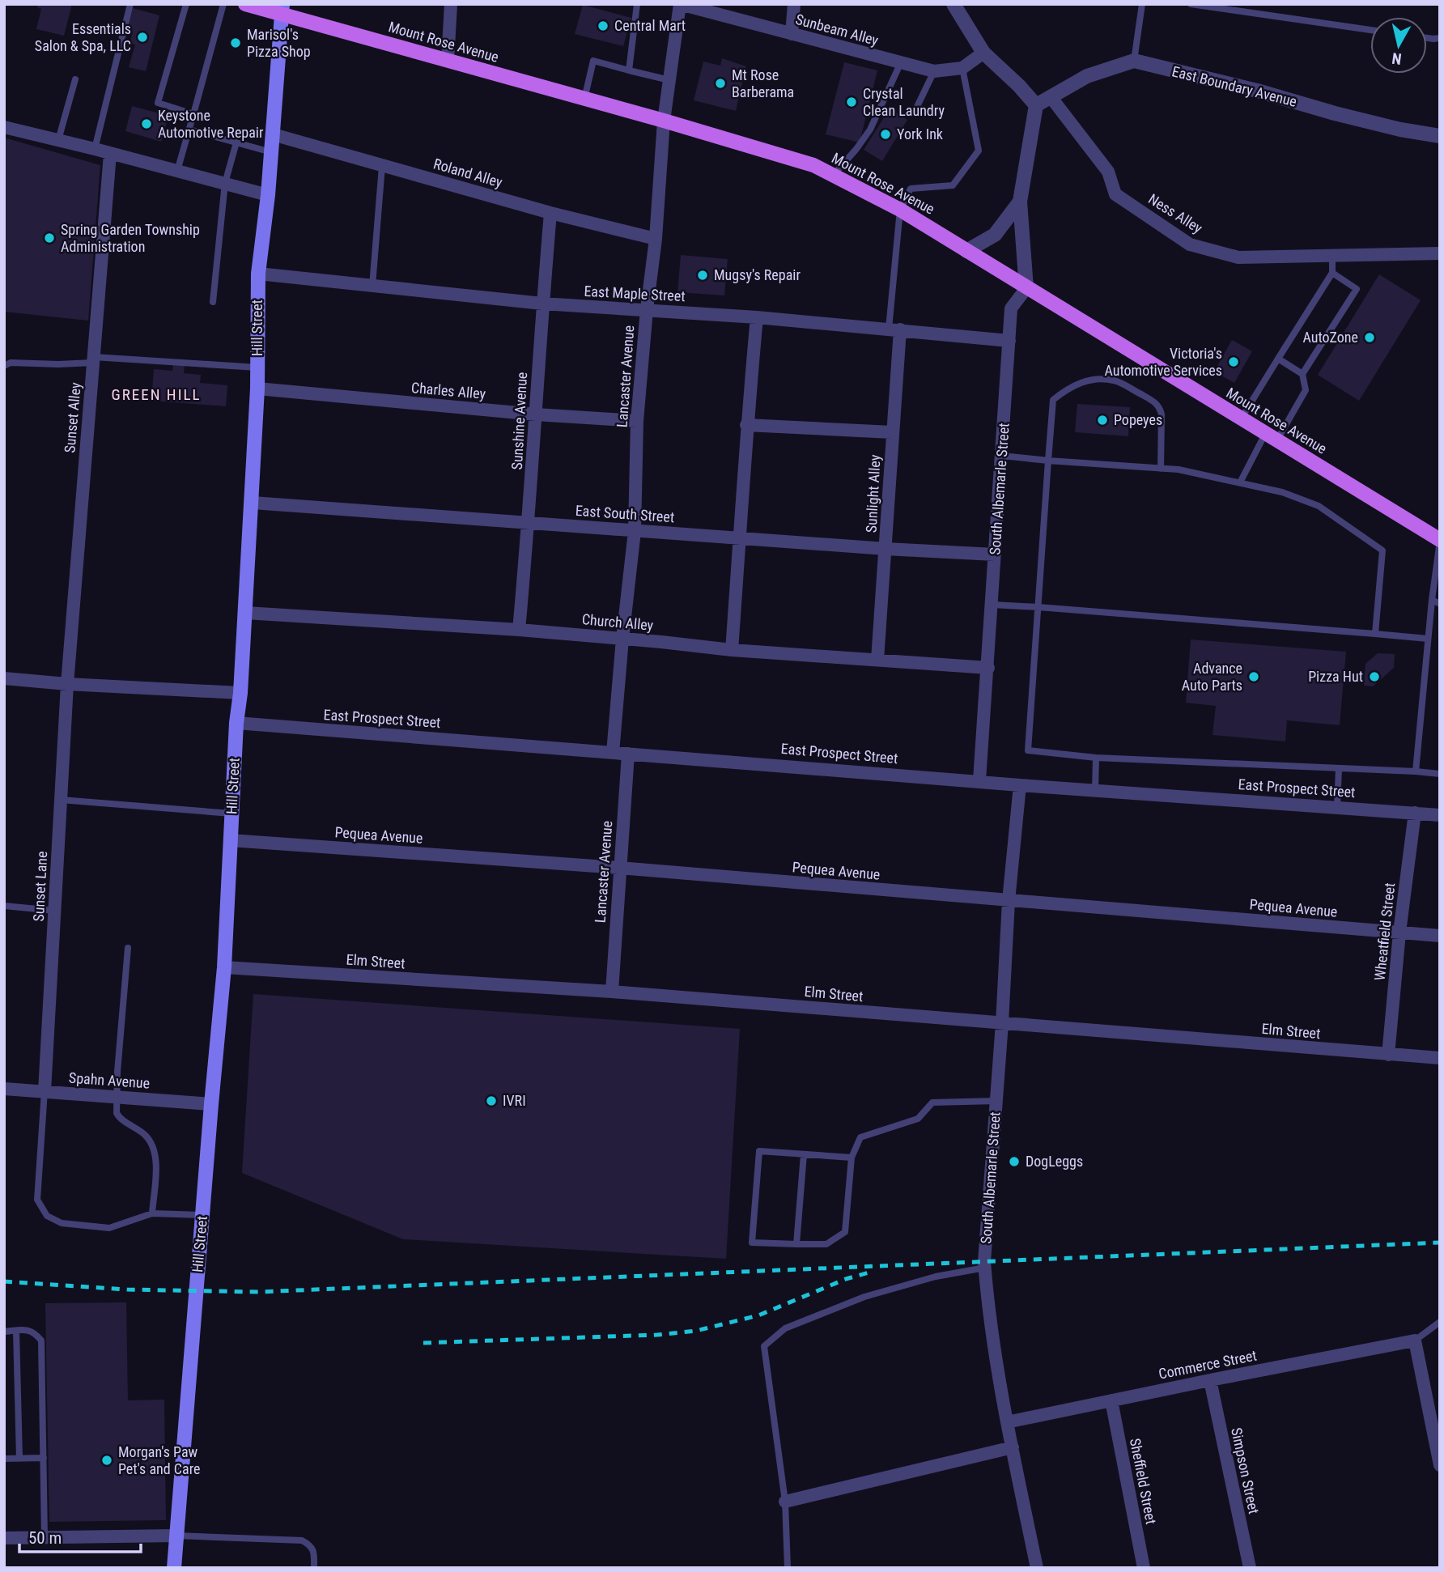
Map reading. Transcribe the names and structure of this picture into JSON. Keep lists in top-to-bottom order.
{
  "streets": {
    "main road": ["Mount Rose Avenue", "Hill Street"],
    "street": [
      "Sunbeam Alley",
      "East Boundary Avenue",
      "Roland Alley",
      "Ness Alley",
      "East Maple Street",
      "Lancaster Avenue",
      "Charles Alley",
      "Sunset Alley",
      "Sunshine Avenue",
      "South Albemarle Street",
      "Sunlight Alley",
      "East South Street",
      "Church Alley",
      "East Prospect Street",
      "Pequea Avenue",
      "Sunset Lane",
      "Wheatfield Street",
      "Elm Street",
      "Spahn Avenue",
      "Commerce Street",
      "Simpson Street",
      "Sheffield Street"
    ]
  },
  "crossings": [
    ["Sunbeam Alley", "Lancaster Avenue"],
    ["Mount Rose Avenue", "Hill Street"],
    ["Mount Rose Avenue", "Lancaster Avenue"],
    ["Mount Rose Avenue", "South Albemarle Street"],
    ["Roland Alley", "Hill Street"],
    ["Roland Alley", "Lancaster Avenue"],
    ["Roland Alley", "Sunshine Avenue"],
    ["East Maple Street", "Hill Street"],
    ["East Maple Street", "Lancaster Avenue"],
    ["East Maple Street", "Sunshine Avenue"],
    ["East Maple Street", "South Albemarle Street"],
    ["East Maple Street", "Sunlight Alley"],
    ["Hill Street", "Charles Alley"],
    ["Hill Street", "East South Street"],
    ["Hill Street", "Church Alley"],
    ["Hill Street", "East Prospect Street"],
    ["Hill Street", "Pequea Avenue"],
    ["Hill Street", "Elm Street"],
    ["Hill Street", "Spahn Avenue"],
    ["Lancaster Avenue", "Charles Alley"],
    ["Lancaster Avenue", "East South Street"],
    ["Lancaster Avenue", "Church Alley"],
    ["Lancaster Avenue", "East Prospect Street"],
    ["Lancaster Avenue", "Pequea Avenue"],
    ["Lancaster Avenue", "Elm Street"],
    ["Charles Alley", "Sunshine Avenue"],
    ["Sunset Alley", "Sunset Lane"],
    ["Sunshine Avenue", "East South Street"],
    ["Sunshine Avenue", "Church Alley"],
    ["South Albemarle Street", "East South Street"],
    ["South Albemarle Street", "Church Alley"],
    ["South Albemarle Street", "East Prospect Street"],
    ["South Albemarle Street", "Pequea Avenue"],
    ["South Albemarle Street", "Elm Street"],
    ["South Albemarle Street", "Commerce Street"],
    ["Sunlight Alley", "East South Street"],
    ["Sunlight Alley", "Church Alley"],
    ["East Prospect Street", "Wheatfield Street"],
    ["Pequea Avenue", "Wheatfield Street"],
    ["Sunset Lane", "Spahn Avenue"],
    ["Wheatfield Street", "Elm Street"],
    ["Commerce Street", "Simpson Street"],
    ["Commerce Street", "Sheffield Street"]
  ],
  "districts": ["GREEN HILL"],
  "places": [
    "Central Mart",
    "Essentials Salon & Spa, LLC",
    "Marisol's Pizza Shop",
    "Mt Rose Barberama",
    "Crystal Clean Laundry",
    "Keystone Automotive Repair",
    "York Ink",
    "Spring Garden Township Administration",
    "Mugsy's Repair",
    "AutoZone",
    "Victoria's Automotive Services",
    "Popeyes",
    "Advance Auto Parts",
    "Pizza Hut",
    "IVRI",
    "DogLeggs",
    "Morgan's Paw Pet's and Care"
  ],
  "scale_bar": "50 m",
  "north": "bottom"
}
